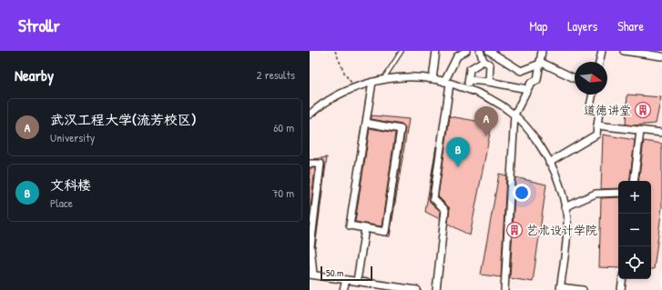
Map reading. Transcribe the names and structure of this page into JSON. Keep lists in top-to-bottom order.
{
  "places": {
    "building": ["道德讲堂", "艺术设计学院"]
  },
  "scale_bar": "50 m",
  "north": "right",
  "page": {
    "header": "Strollr",
    "nav": ["Map", "Layers", "Share"],
    "heading": ["Nearby", "2 results"],
    "list": [
      {
        "mark": "A",
        "name": "武汉工程大学(流芳校区)",
        "note": "University",
        "value": "60 m"
      },
      {
        "mark": "B",
        "name": "文科楼",
        "note": "Place",
        "value": "70 m"
      }
    ],
    "pins": ["A", "B"],
    "map_buttons": ["+", "−"],
    "scale": "50 m"
  }
}
